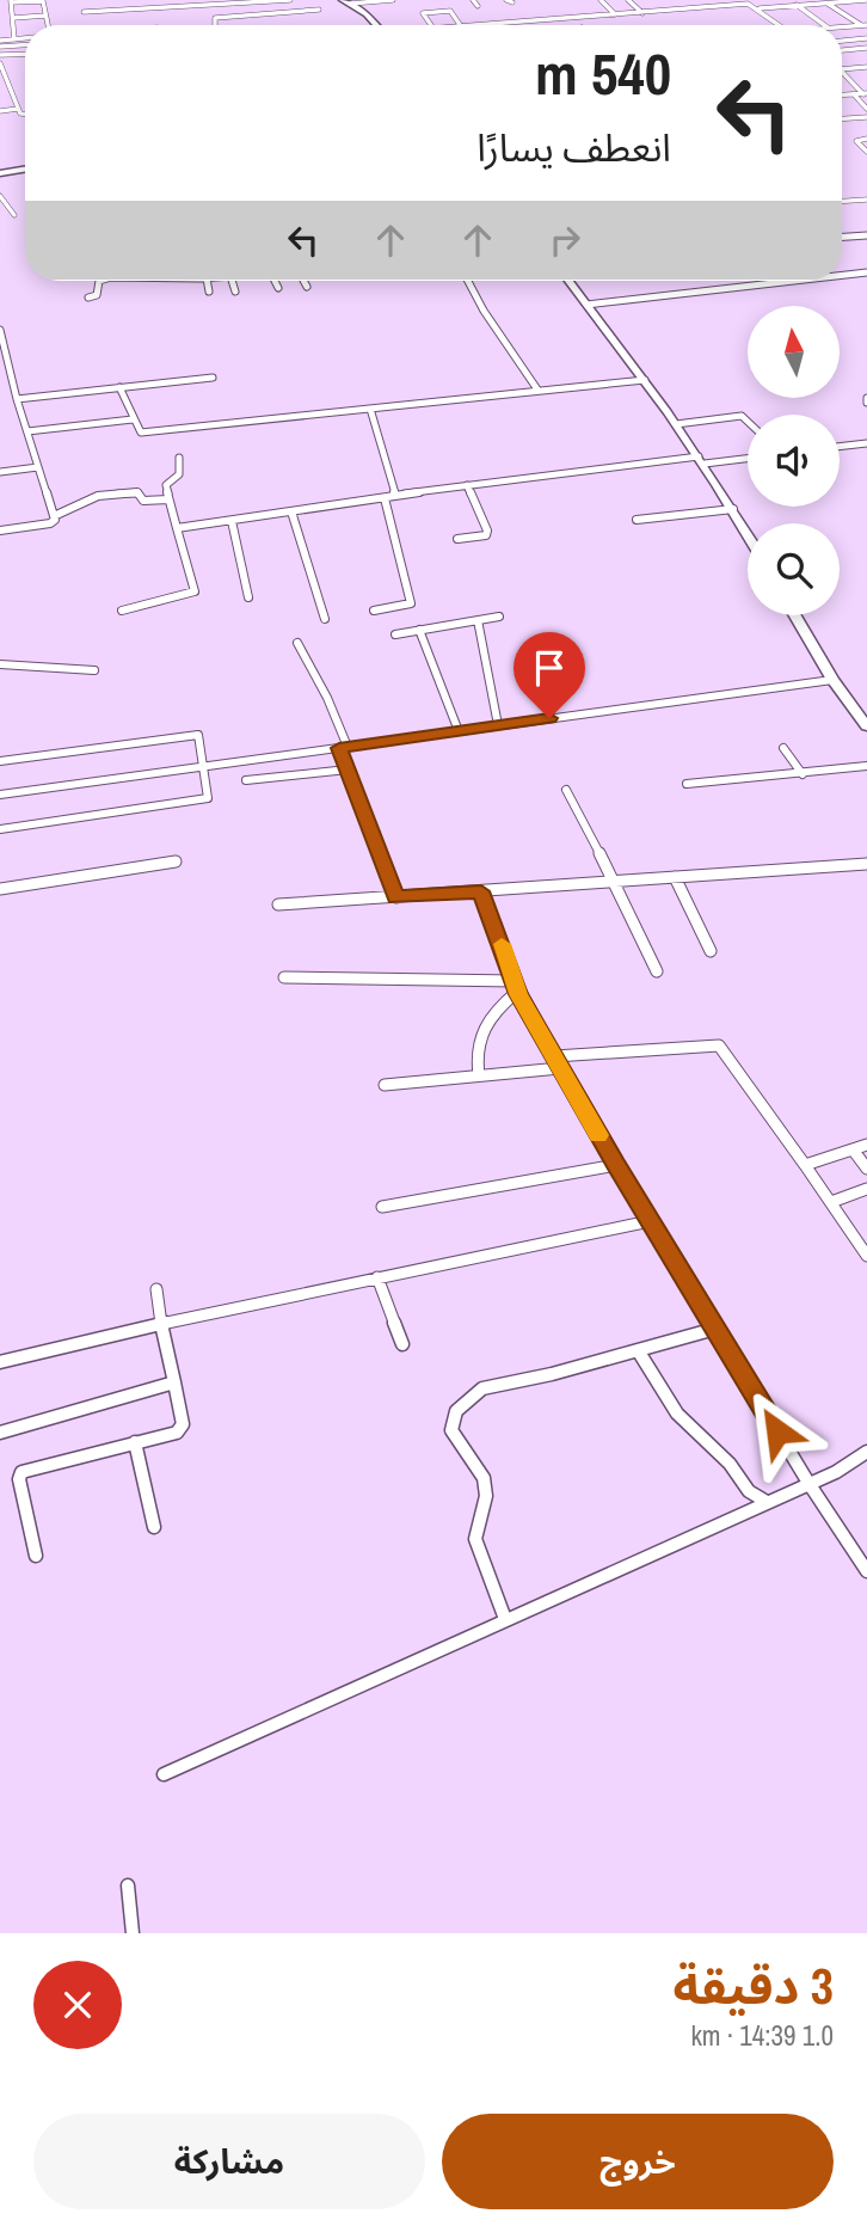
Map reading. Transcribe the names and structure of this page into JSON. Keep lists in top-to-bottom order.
{
  "north": "top",
  "page": {
    "turn": ["540 m", "انعطف يسارًا"],
    "heading": ["3 دقيقة", "1.0 km · 14:39"],
    "buttons": ["خروج", "مشاركة"]
  }
}
